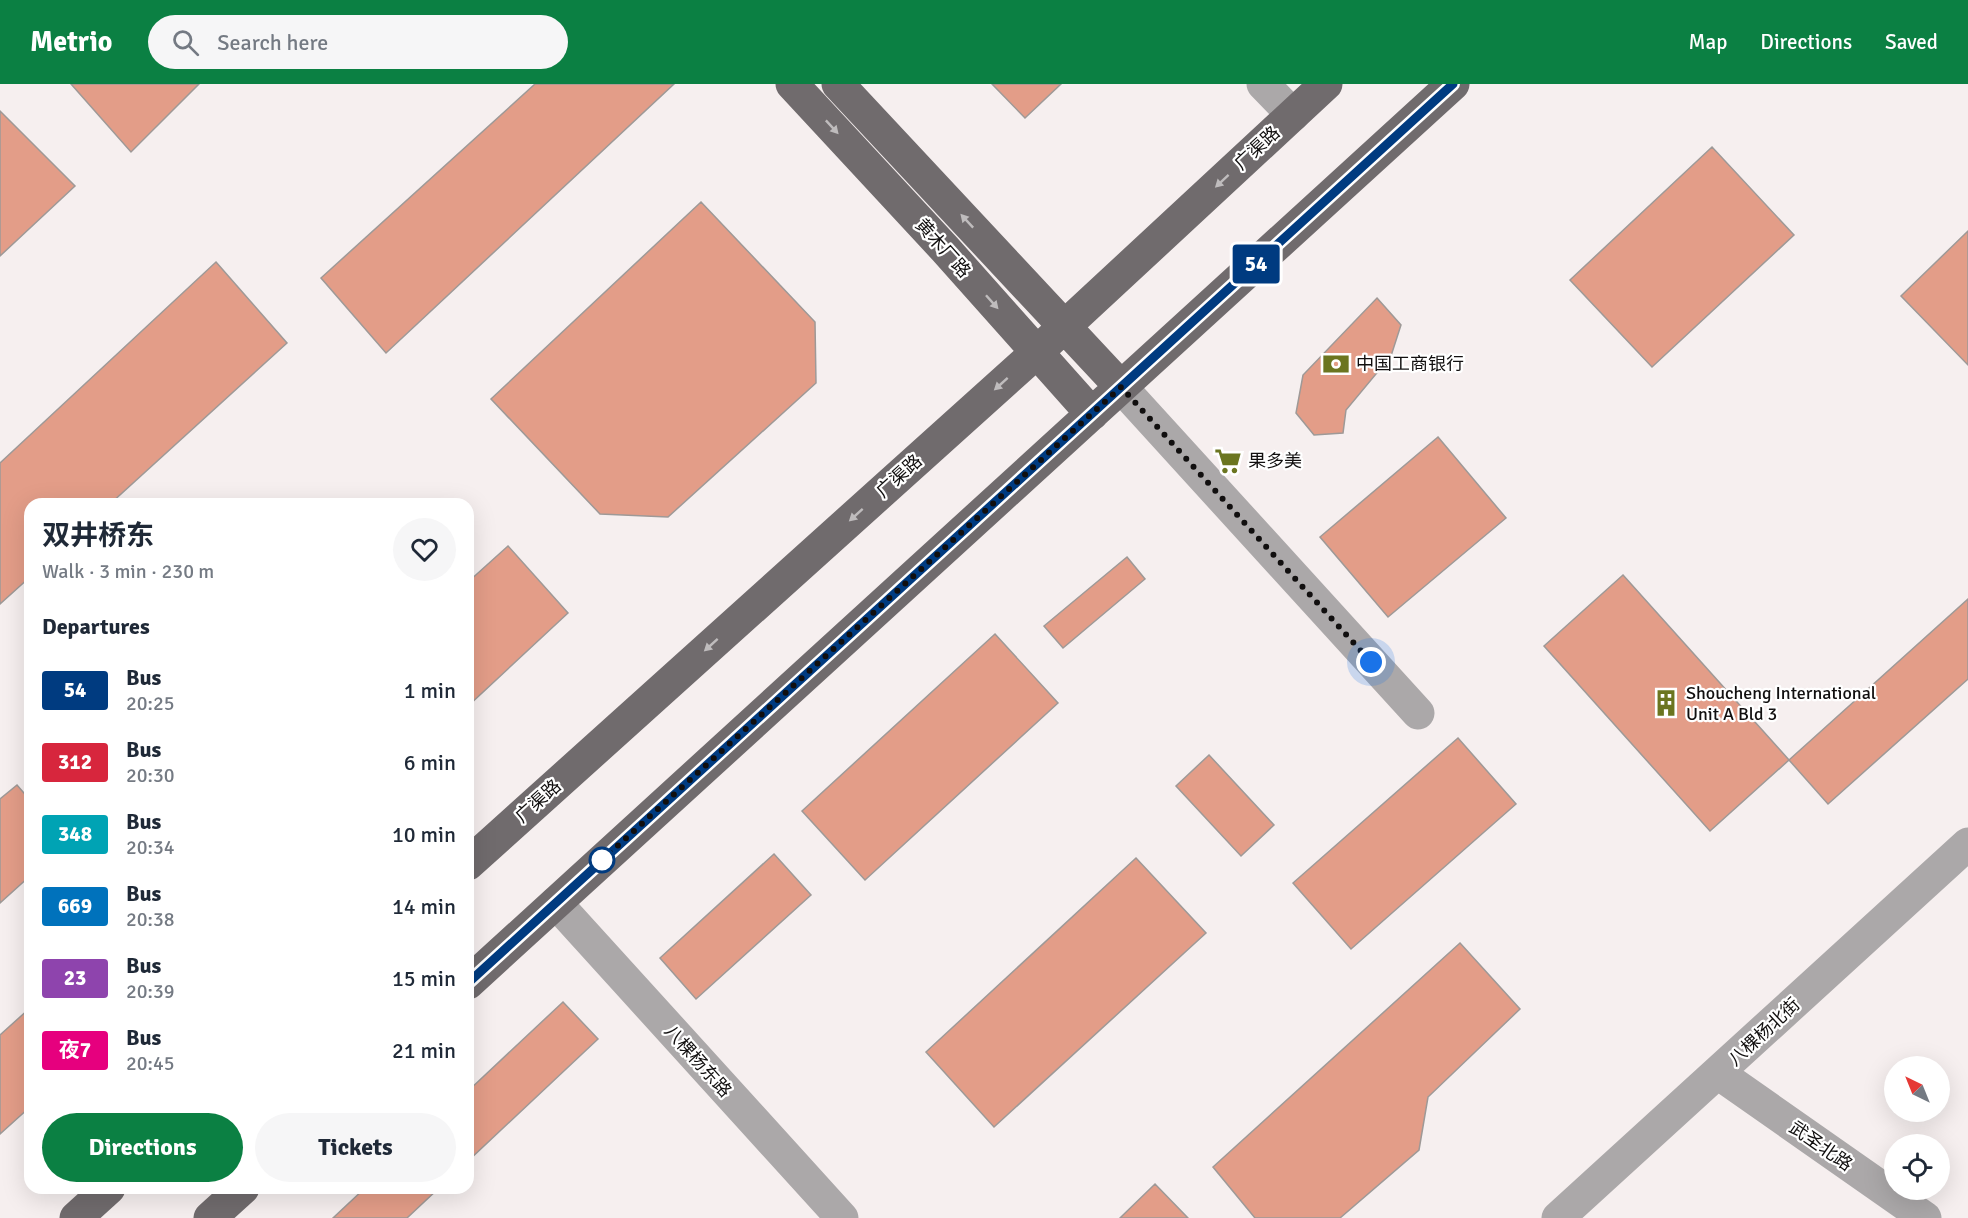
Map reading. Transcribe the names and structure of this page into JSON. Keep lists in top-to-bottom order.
{
  "streets": {
    "main road": ["广渠路", "黄木厂路"],
    "street": ["八棵杨北街", "八棵杨东路", "武圣北路"]
  },
  "crossings": [
    ["广渠路", "黄木厂路"],
    ["八棵杨北街", "武圣北路"]
  ],
  "places": {
    "bank": ["中国工商银行"],
    "supermarket": ["果多美"],
    "building": ["Shoucheng International Unit A Bld 3"]
  },
  "lines": ["bus line 54"],
  "north": "top left",
  "page": {
    "header": "Metrio",
    "search": "Search here",
    "nav": ["Map", "Directions", "Saved"],
    "on_map": "54",
    "heading": [
      ["双井桥东", "Walk · 3 min · 230 m"],
      "Departures"
    ],
    "list": [
      {
        "mark": "54",
        "name": "Bus",
        "note": "20:25",
        "value": "1 min"
      },
      {
        "mark": "312",
        "name": "Bus",
        "note": "20:30",
        "value": "6 min"
      },
      {
        "mark": "348",
        "name": "Bus",
        "note": "20:34",
        "value": "10 min"
      },
      {
        "mark": "669",
        "name": "Bus",
        "note": "20:38",
        "value": "14 min"
      },
      {
        "mark": "23",
        "name": "Bus",
        "note": "20:39",
        "value": "15 min"
      },
      {
        "mark": "夜7",
        "name": "Bus",
        "note": "20:45",
        "value": "21 min"
      }
    ],
    "buttons": ["Directions", "Tickets"]
  }
}
